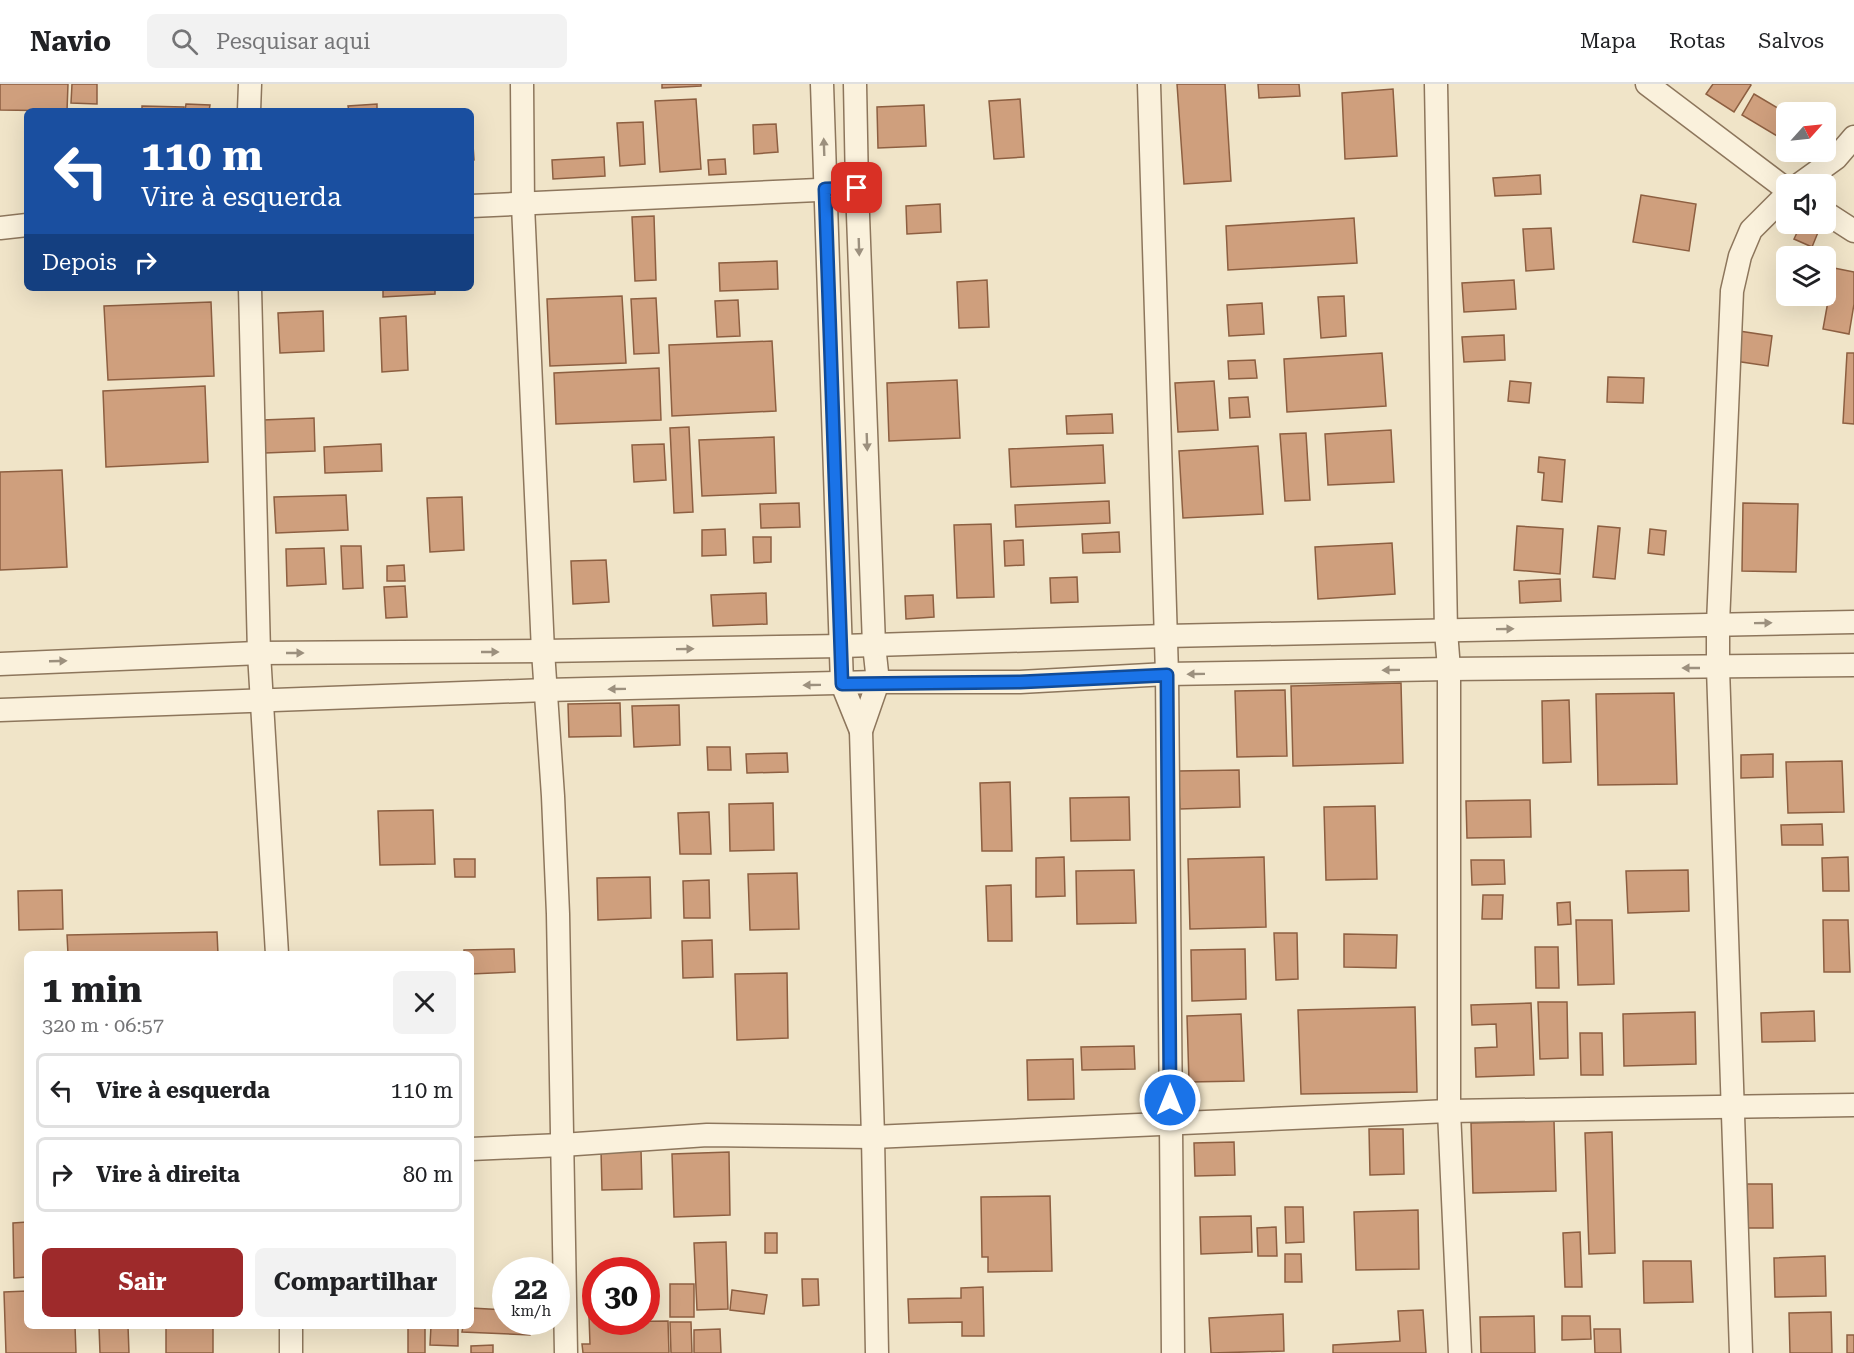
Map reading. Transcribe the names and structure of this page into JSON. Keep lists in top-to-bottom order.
{
  "north": "top right",
  "page": {
    "header": "Navio",
    "search": "Pesquisar aqui",
    "nav": ["Mapa", "Rotas", "Salvos"],
    "turn": ["110 m", "Vire à esquerda"],
    "then": "Depois",
    "heading": ["1 min", "320 m · 06:57"],
    "list": [
      {
        "name": "Vire à esquerda",
        "value": "110 m"
      },
      {
        "name": "Vire à direita",
        "value": "80 m"
      }
    ],
    "buttons": ["Sair", "Compartilhar"],
    "speed": "22 km/h",
    "limit": "30"
  }
}
